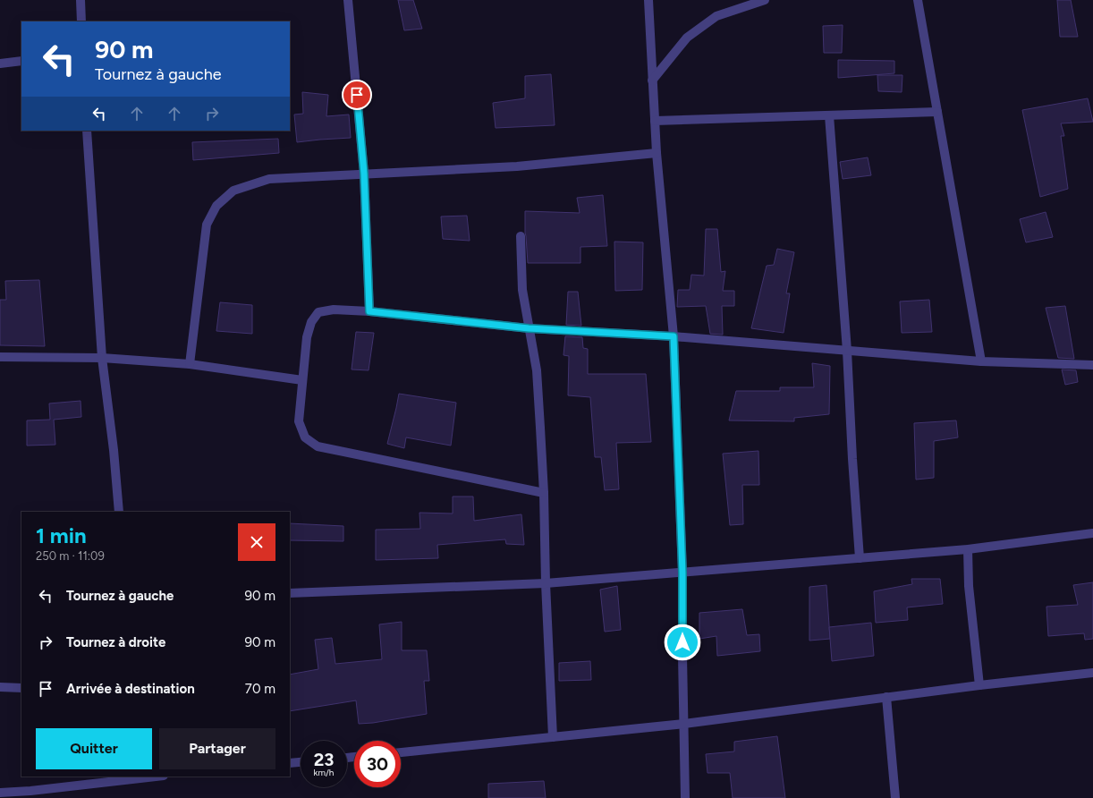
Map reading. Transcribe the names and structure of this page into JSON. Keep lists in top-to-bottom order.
{
  "page": {
    "turn": ["90 m", "Tournez à gauche"],
    "heading": ["1 min", "250 m · 11:09"],
    "list": [
      {
        "name": "Tournez à gauche",
        "value": "90 m"
      },
      {
        "name": "Tournez à droite",
        "value": "90 m"
      },
      {
        "name": "Arrivée à destination",
        "value": "70 m"
      }
    ],
    "buttons": ["Quitter", "Partager"],
    "speed": "23 km/h",
    "limit": "30"
  }
}
